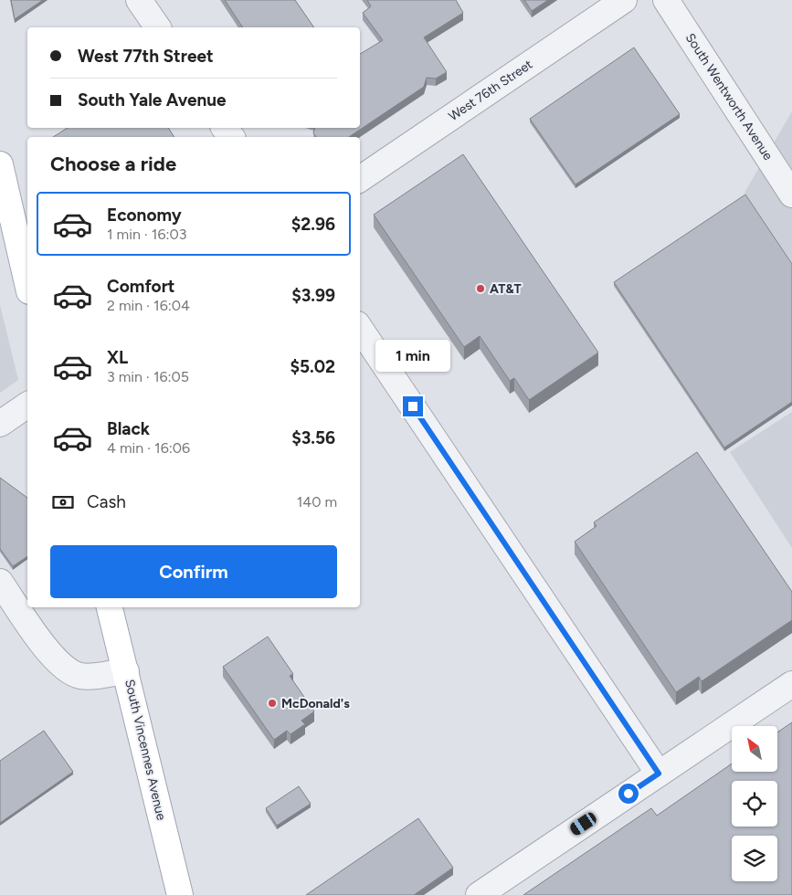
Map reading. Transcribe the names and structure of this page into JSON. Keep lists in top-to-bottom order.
{
  "streets": {
    "main road": ["South Vincennes Avenue"],
    "street": ["West 76th Street", "South Wentworth Avenue"]
  },
  "places": ["AT&T", "McDonald's"],
  "north": "top left",
  "page": {
    "banner": ["West 77th Street", "South Yale Avenue"],
    "heading": "Choose a ride",
    "list": [
      {
        "name": "Economy",
        "note": "1 min · 16:03",
        "value": "$2.96"
      },
      {
        "name": "Comfort",
        "note": "2 min · 16:04",
        "value": "$3.99"
      },
      {
        "name": "XL",
        "note": "3 min · 16:05",
        "value": "$5.02"
      },
      {
        "name": "Black",
        "note": "4 min · 16:06",
        "value": "$3.56"
      }
    ],
    "bubble": "1 min",
    "pay": ["Cash", "140 m"],
    "buttons": "Confirm"
  }
}
